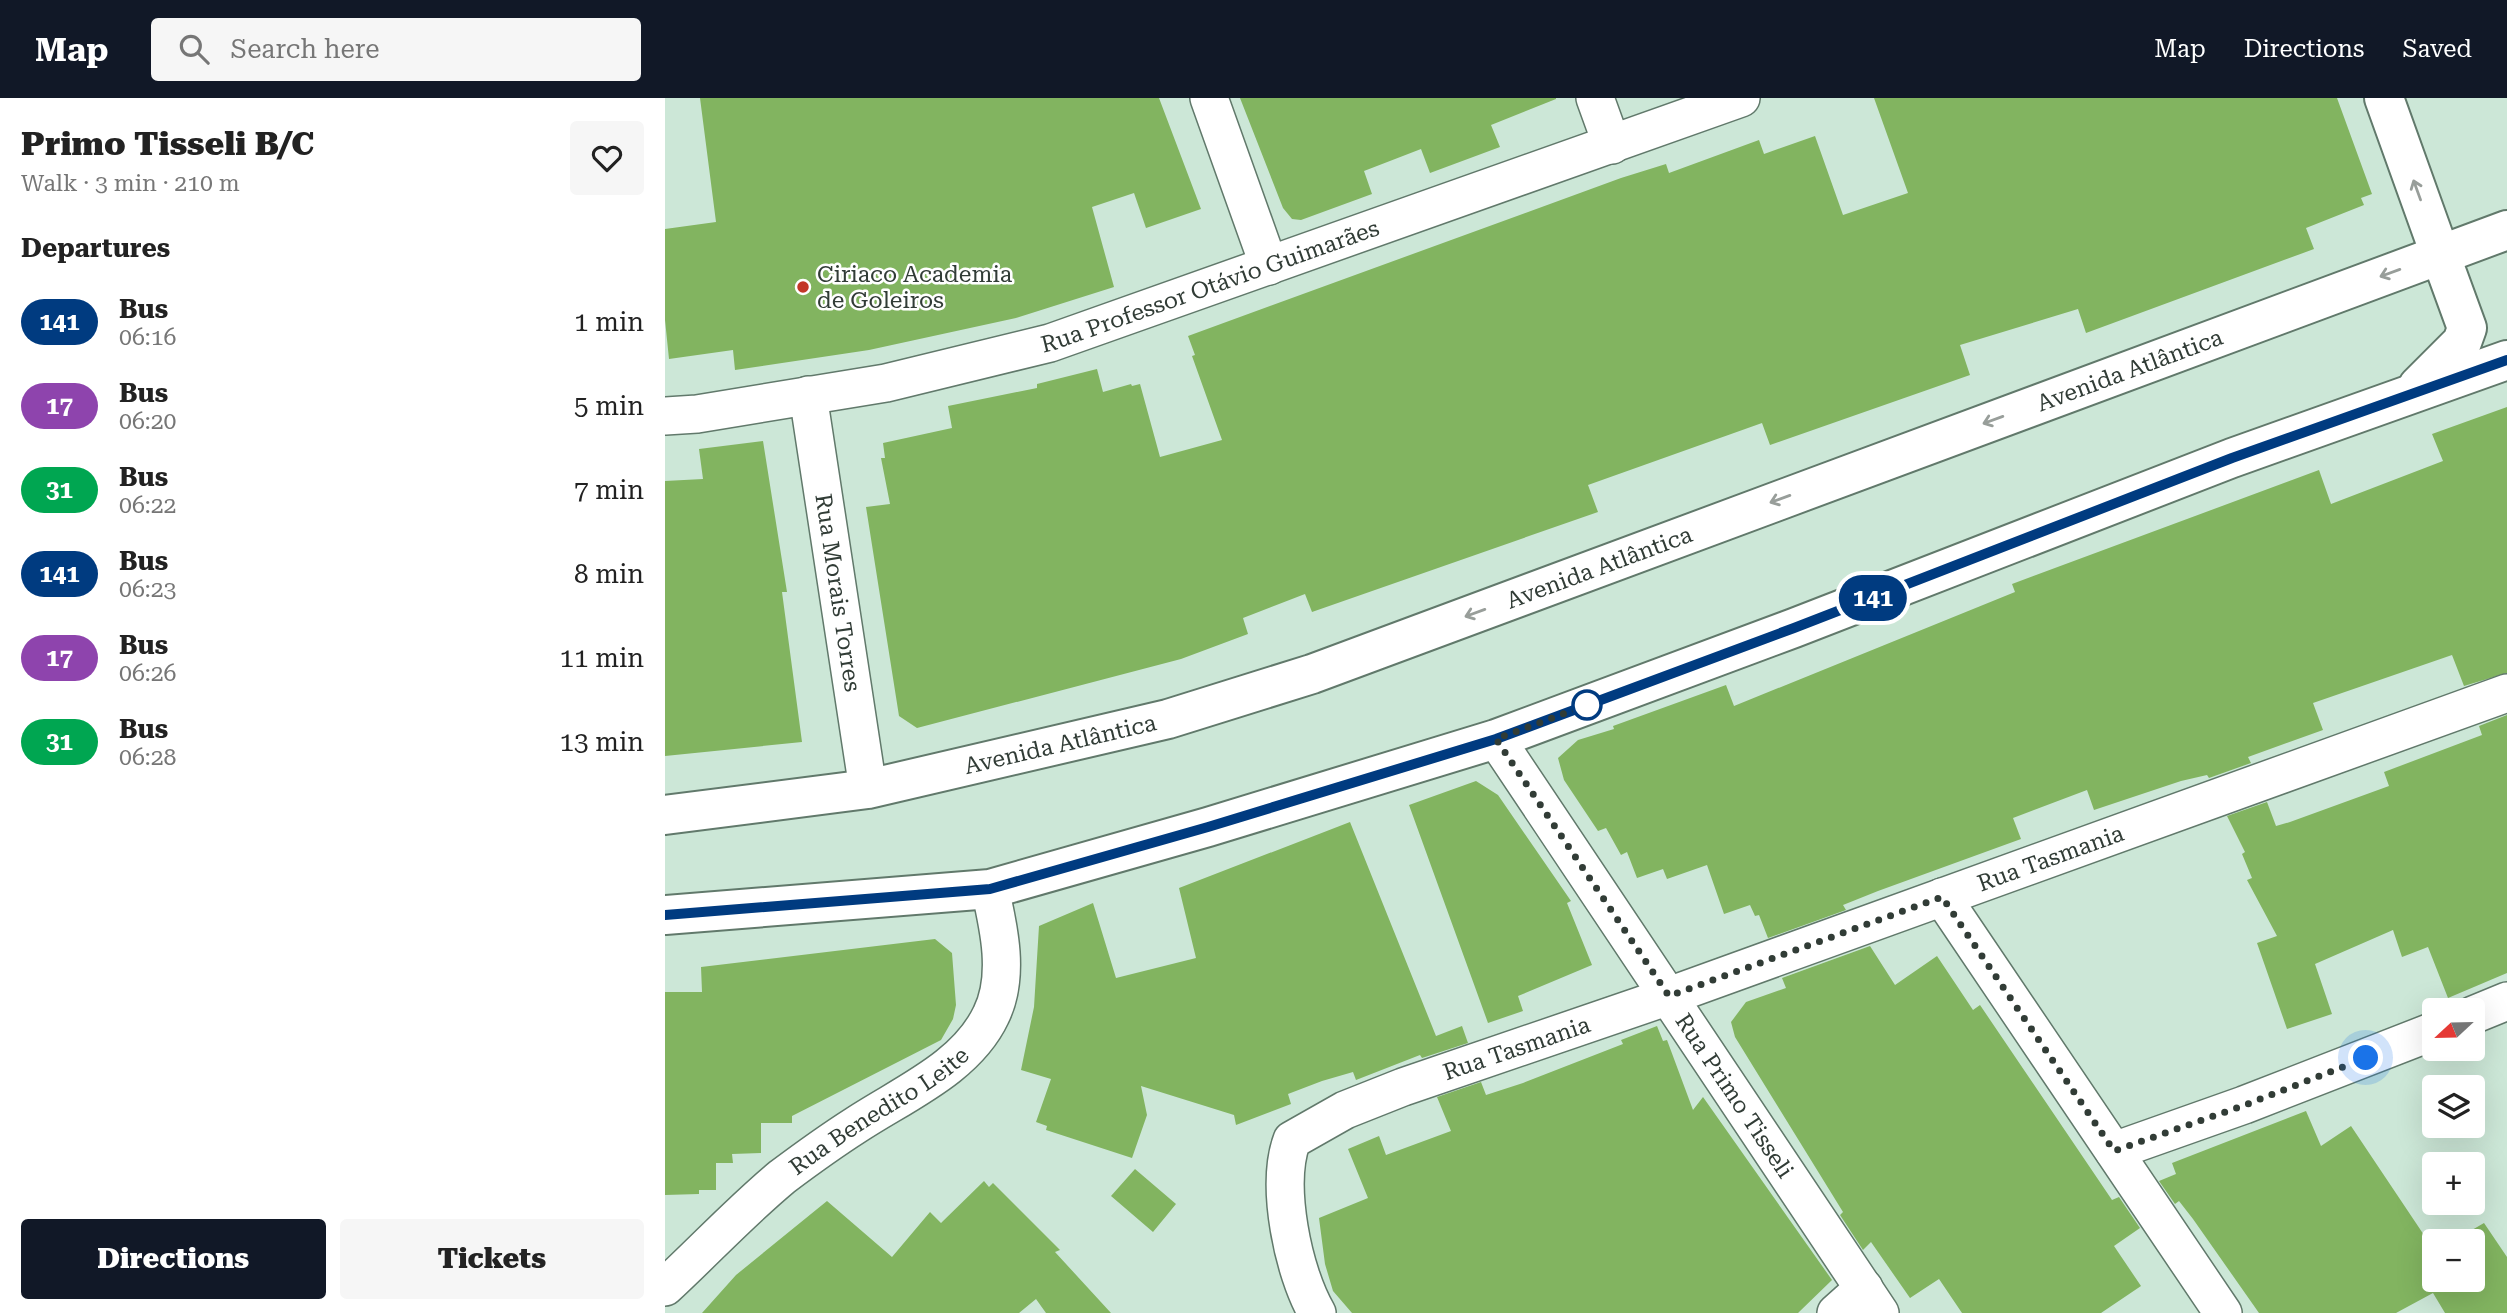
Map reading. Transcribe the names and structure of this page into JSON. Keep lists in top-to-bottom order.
{
  "streets": {
    "main road": ["Avenida Atlântica"],
    "street": [
      "Rua Professor Otávio Guimarães",
      "Rua Morais Torres",
      "Rua Tasmania",
      "Rua Primo Tisseli",
      "Rua Benedito Leite"
    ]
  },
  "crossings": [
    ["Rua Professor Otávio Guimarães", "Rua Morais Torres"],
    ["Avenida Atlântica", "Rua Morais Torres"],
    ["Rua Tasmania", "Rua Primo Tisseli"]
  ],
  "places": ["Ciriaco Academia de Goleiros"],
  "lines": ["bus line 141"],
  "north": "left",
  "page": {
    "header": "Map",
    "search": "Search here",
    "nav": ["Map", "Directions", "Saved"],
    "heading": [
      ["Primo Tisseli B/C", "Walk · 3 min · 210 m"],
      "Departures"
    ],
    "on_map": "141",
    "list": [
      {
        "mark": "141",
        "name": "Bus",
        "note": "06:16",
        "value": "1 min"
      },
      {
        "mark": "17",
        "name": "Bus",
        "note": "06:20",
        "value": "5 min"
      },
      {
        "mark": "31",
        "name": "Bus",
        "note": "06:22",
        "value": "7 min"
      },
      {
        "mark": "141",
        "name": "Bus",
        "note": "06:23",
        "value": "8 min"
      },
      {
        "mark": "17",
        "name": "Bus",
        "note": "06:26",
        "value": "11 min"
      },
      {
        "mark": "31",
        "name": "Bus",
        "note": "06:28",
        "value": "13 min"
      }
    ],
    "map_buttons": ["+", "−"],
    "buttons": ["Directions", "Tickets"]
  }
}
